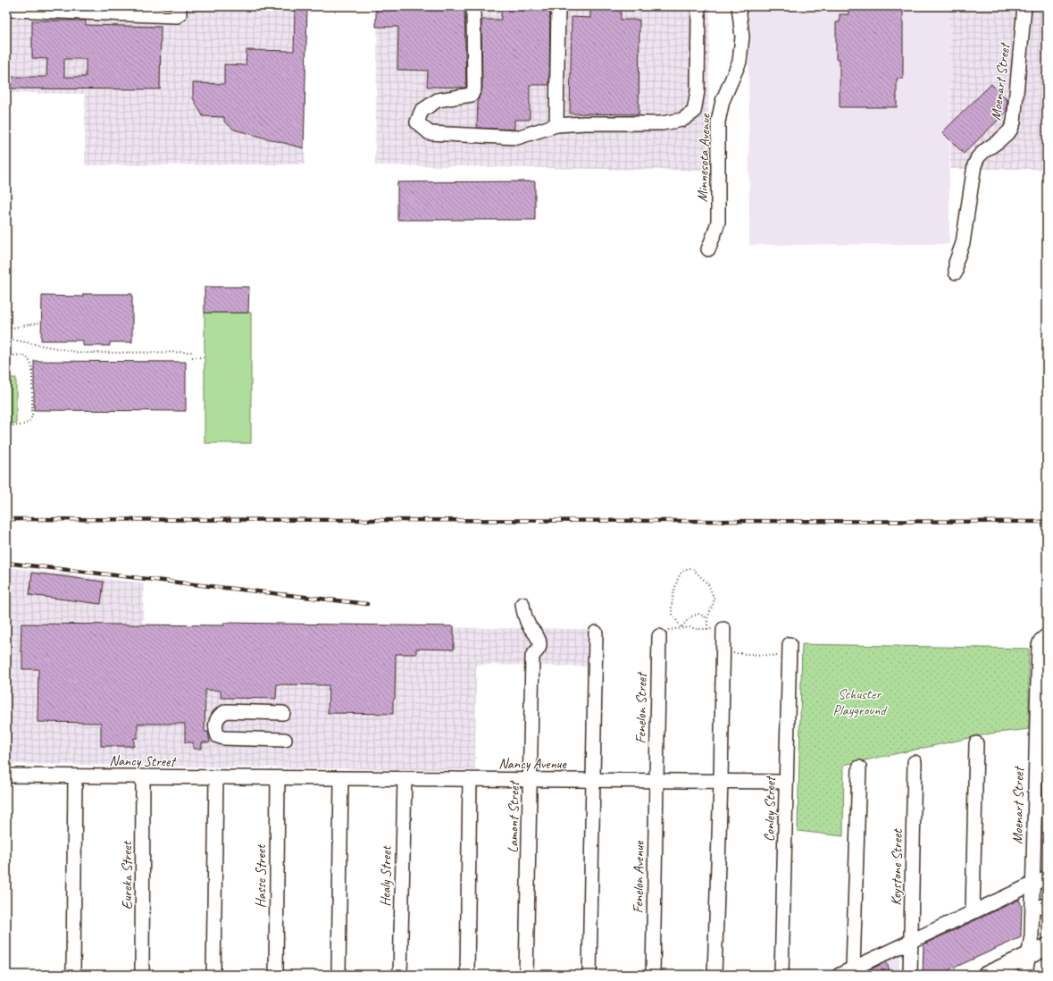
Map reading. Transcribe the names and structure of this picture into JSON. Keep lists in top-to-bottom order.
{
  "streets": {
    "street": [
      "Moenart Street",
      "Minnesota Avenue",
      "Fenelon Street",
      "Nancy Street",
      "Nancy Avenue",
      "Conley Street",
      "Lamont Street",
      "Keystone Street",
      "Eureka Street",
      "Hasse Street",
      "Healy Street",
      "Fenelon Avenue"
    ]
  },
  "crossings": [
    ["Fenelon Street", "Nancy Avenue"],
    ["Fenelon Street", "Fenelon Avenue"],
    ["Nancy Street", "Nancy Avenue"],
    ["Nancy Street", "Eureka Street"],
    ["Nancy Street", "Hasse Street"],
    ["Nancy Avenue", "Conley Street"],
    ["Nancy Avenue", "Lamont Street"],
    ["Nancy Avenue", "Hasse Street"],
    ["Nancy Avenue", "Healy Street"],
    ["Nancy Avenue", "Fenelon Avenue"]
  ],
  "parks": ["Schuster Playground"]
}
